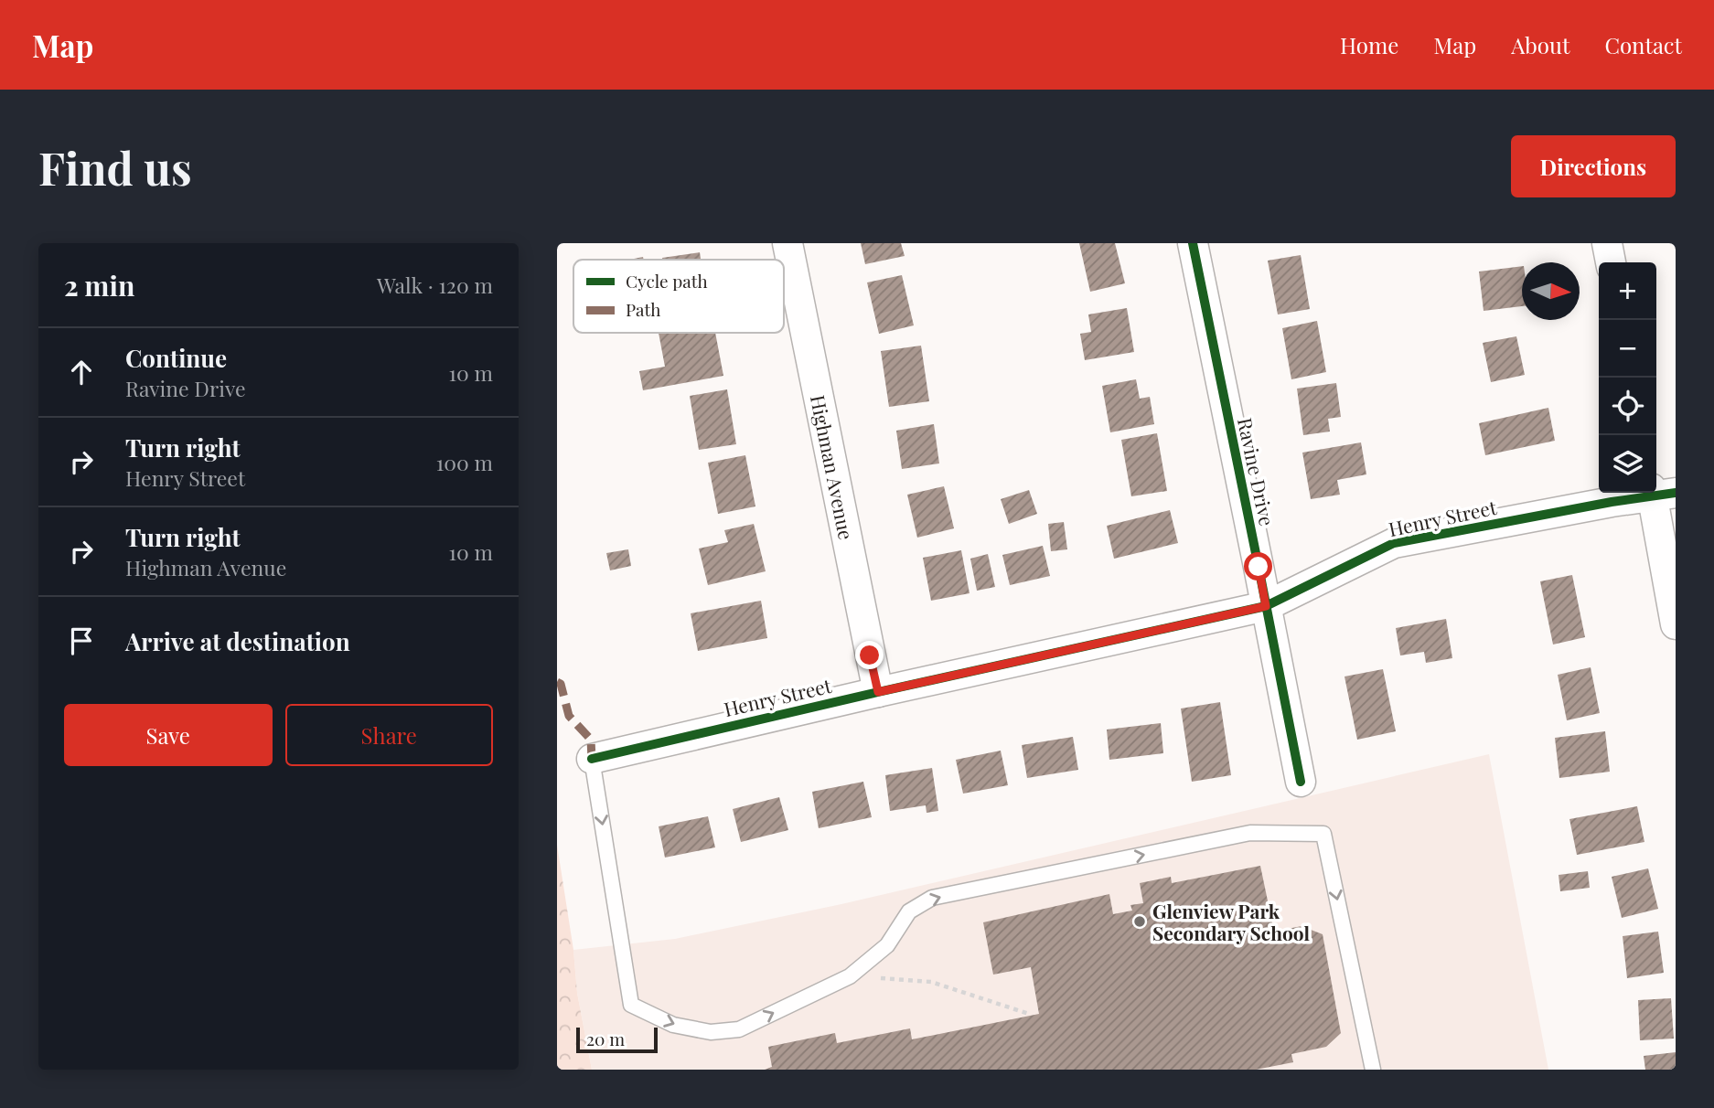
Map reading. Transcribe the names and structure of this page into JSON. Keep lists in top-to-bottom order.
{
  "streets": {
    "street": ["Highman Avenue", "Ravine Drive", "Henry Street"]
  },
  "crossings": [
    ["Highman Avenue", "Henry Street"],
    ["Ravine Drive", "Henry Street"]
  ],
  "places": ["Glenview Park Secondary School"],
  "legend": ["Cycle path", "Path"],
  "scale_bar": "20 m",
  "north": "right",
  "page": {
    "header": "Map",
    "nav": [
      "Home",
      "Map",
      "About",
      "Contact"
    ],
    "buttons": [
      "Directions",
      ["Save", "Share"]
    ],
    "title": "Find us",
    "heading": ["2 min", "Walk · 120 m"],
    "map_buttons": ["+", "−"],
    "list": [
      ["Continue", "Ravine Drive", "10 m"],
      ["Turn right", "Henry Street", "100 m"],
      ["Turn right", "Highman Avenue", "10 m"],
      "Arrive at destination"
    ],
    "scale": "20 m"
  }
}
